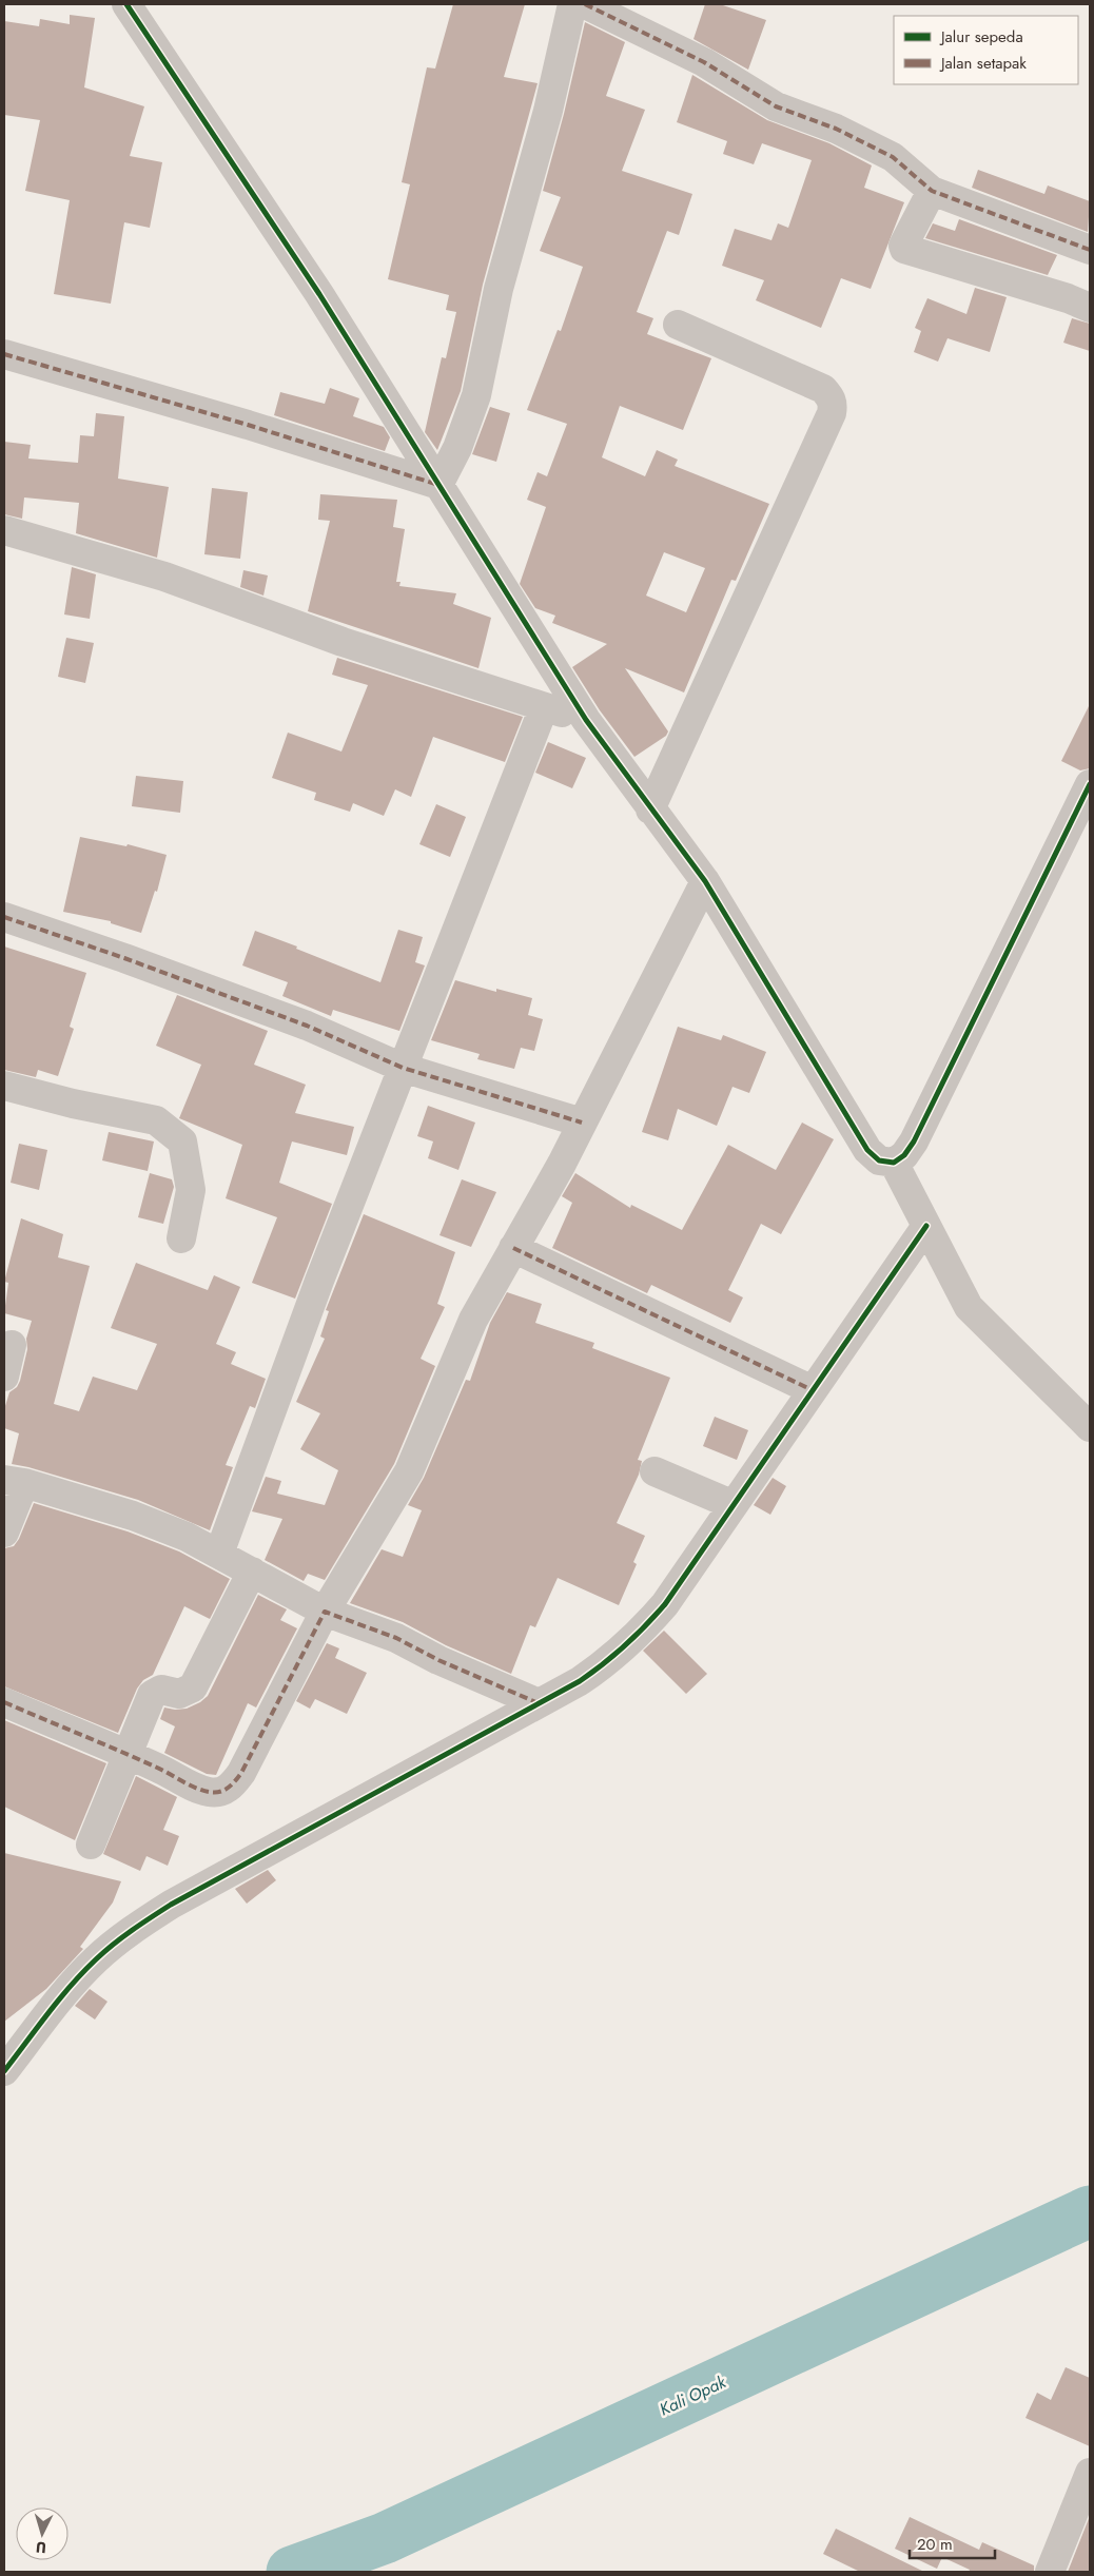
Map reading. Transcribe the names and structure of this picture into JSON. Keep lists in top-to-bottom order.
{
  "water": ["Kali Opak"],
  "legend": ["Jalur sepeda", "Jalan setapak"],
  "scale_bar": "20 m",
  "north": "bottom"
}
